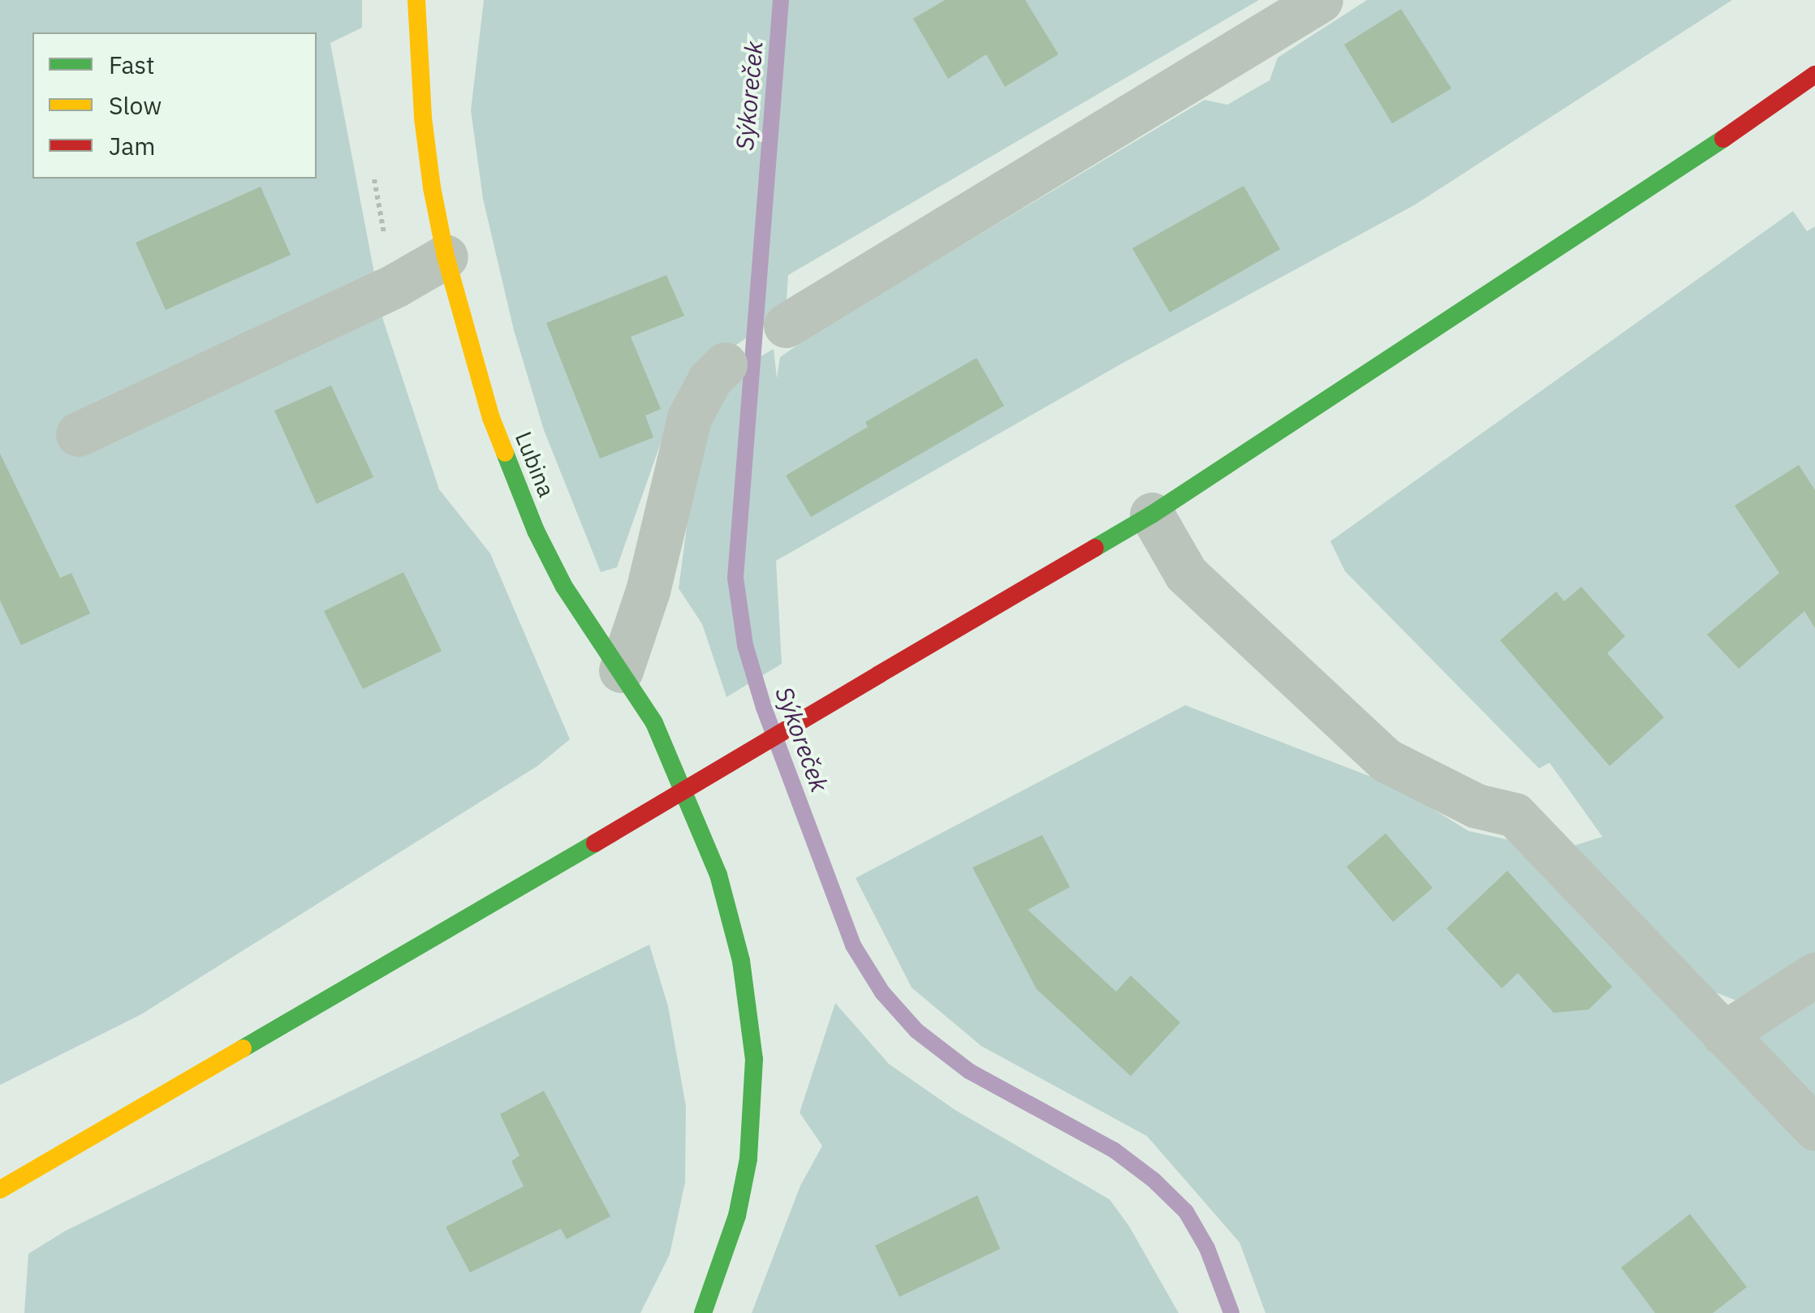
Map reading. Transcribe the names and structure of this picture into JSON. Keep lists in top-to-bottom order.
{
  "streets": {
    "main road": ["Lubina"]
  },
  "water": ["Sýkoreček"],
  "legend": ["Fast", "Slow", "Jam"]
}
